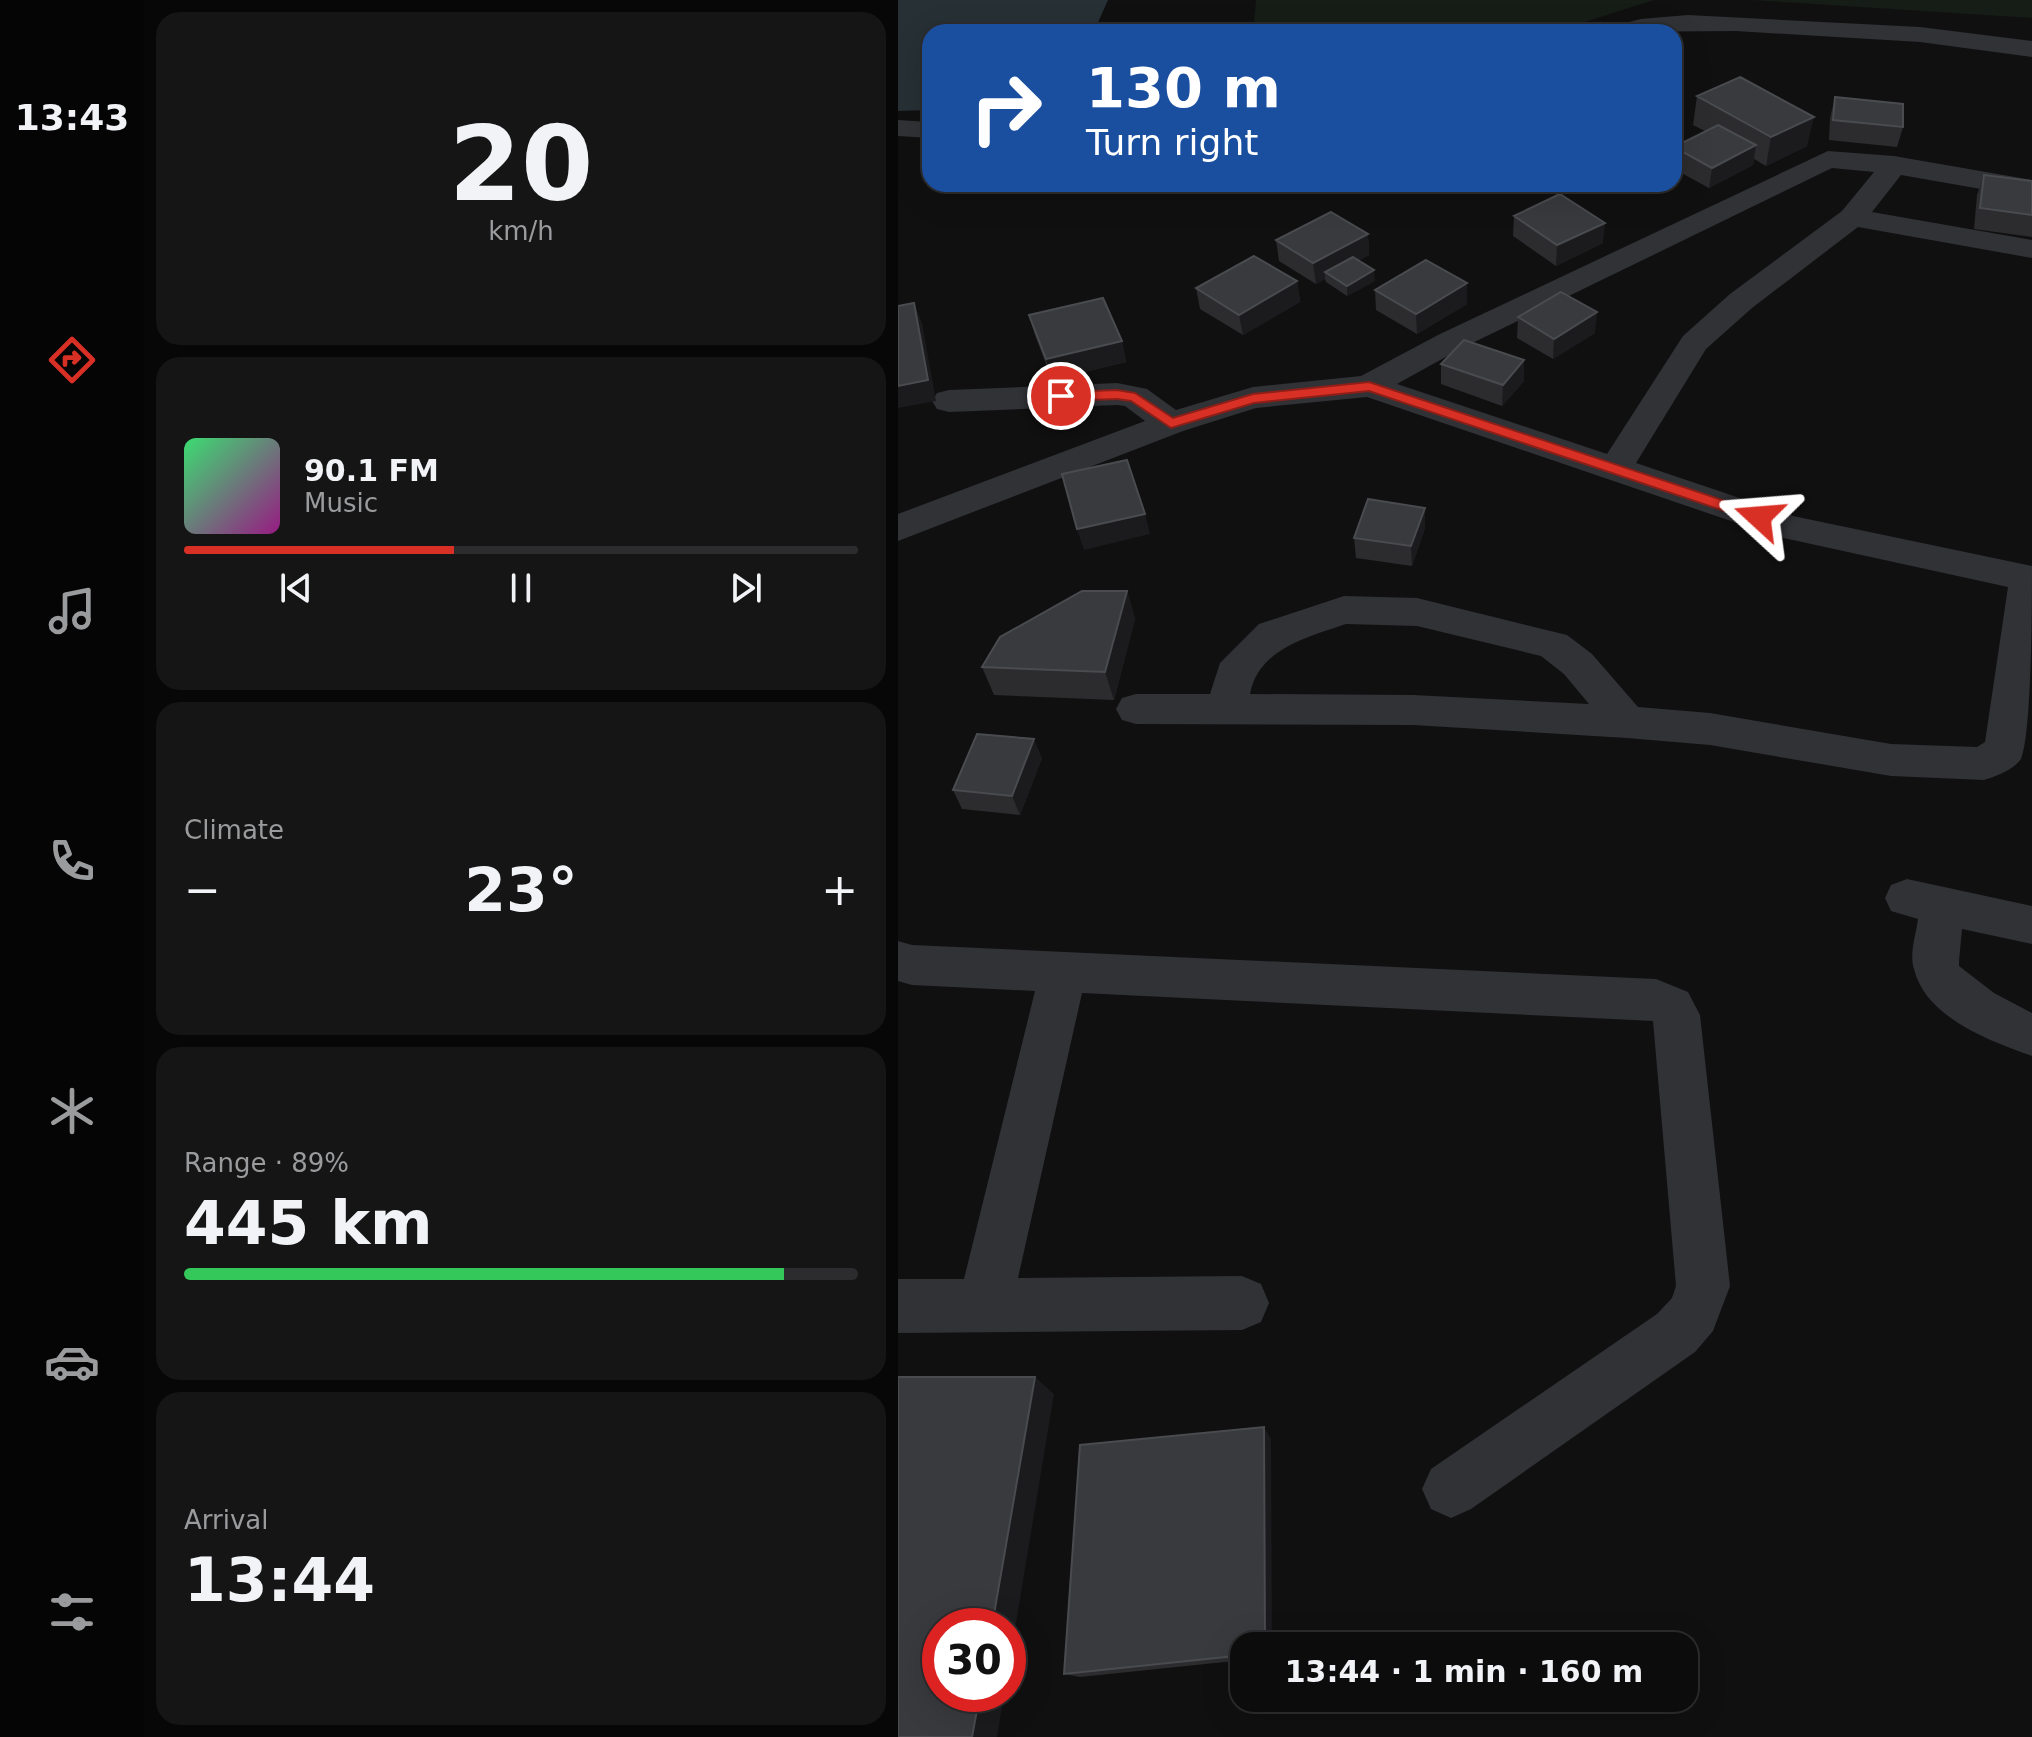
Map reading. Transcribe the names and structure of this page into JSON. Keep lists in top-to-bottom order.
{
  "page": {
    "tabs": "13:43",
    "tile": [
      ["20", "km/h"],
      "Climate",
      ["Range · 89%", "445 km"],
      ["Arrival", "13:44"]
    ],
    "turn": ["130 m", "Turn right"],
    "song": ["90.1 FM", "Music"],
    "heat": ["−", "23°", "+"],
    "limit": "30",
    "trip": "13:44 · 1 min · 160 m"
  }
}
